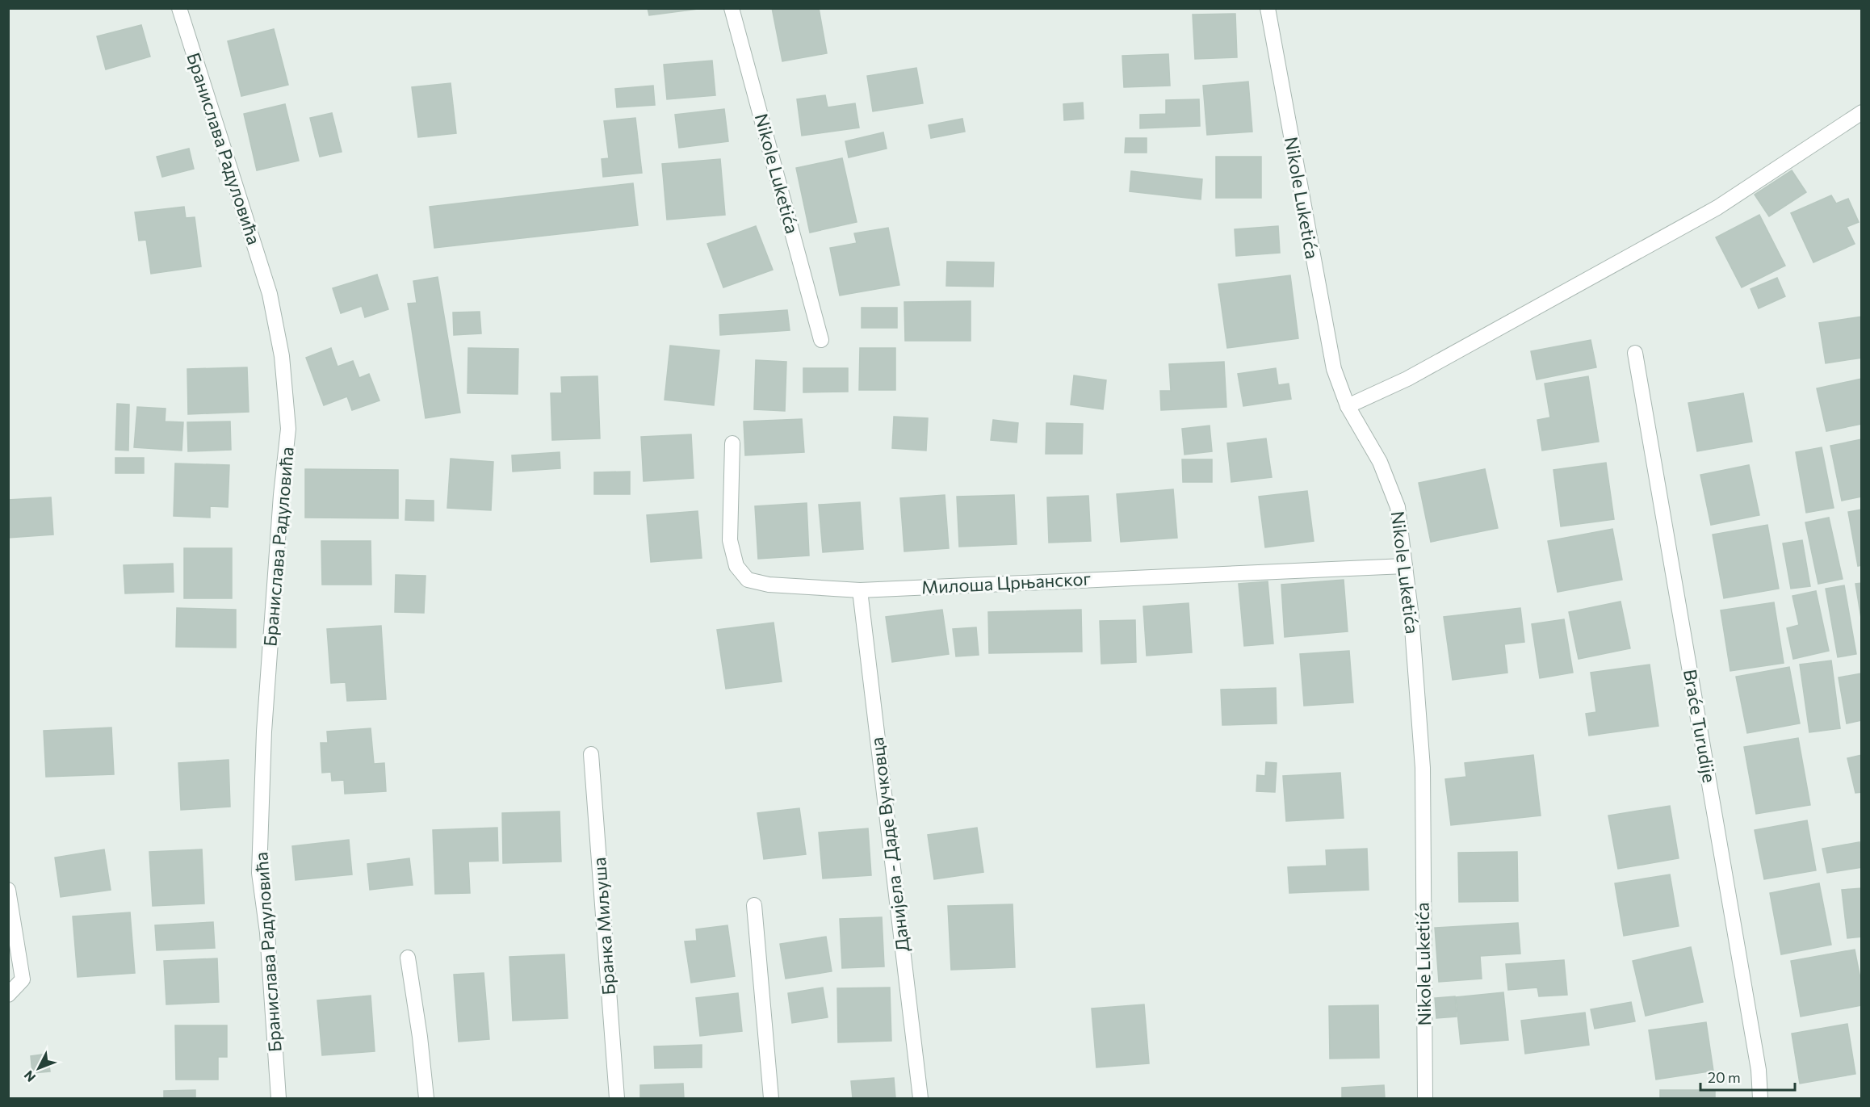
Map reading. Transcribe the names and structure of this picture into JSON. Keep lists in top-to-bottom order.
{
  "streets": {
    "street": [
      "Бранислава Радуловића",
      "Nikole Luketića",
      "Милоша Црњанског",
      "Braće Turudije",
      "Данијела - Даде Вучковца",
      "Бранка Миљуша"
    ]
  },
  "crossings": [
    ["Nikole Luketića", "Милоша Црњанског"],
    ["Милоша Црњанског", "Данијела - Даде Вучковца"]
  ],
  "scale_bar": "20 m",
  "north": "bottom left"
}
